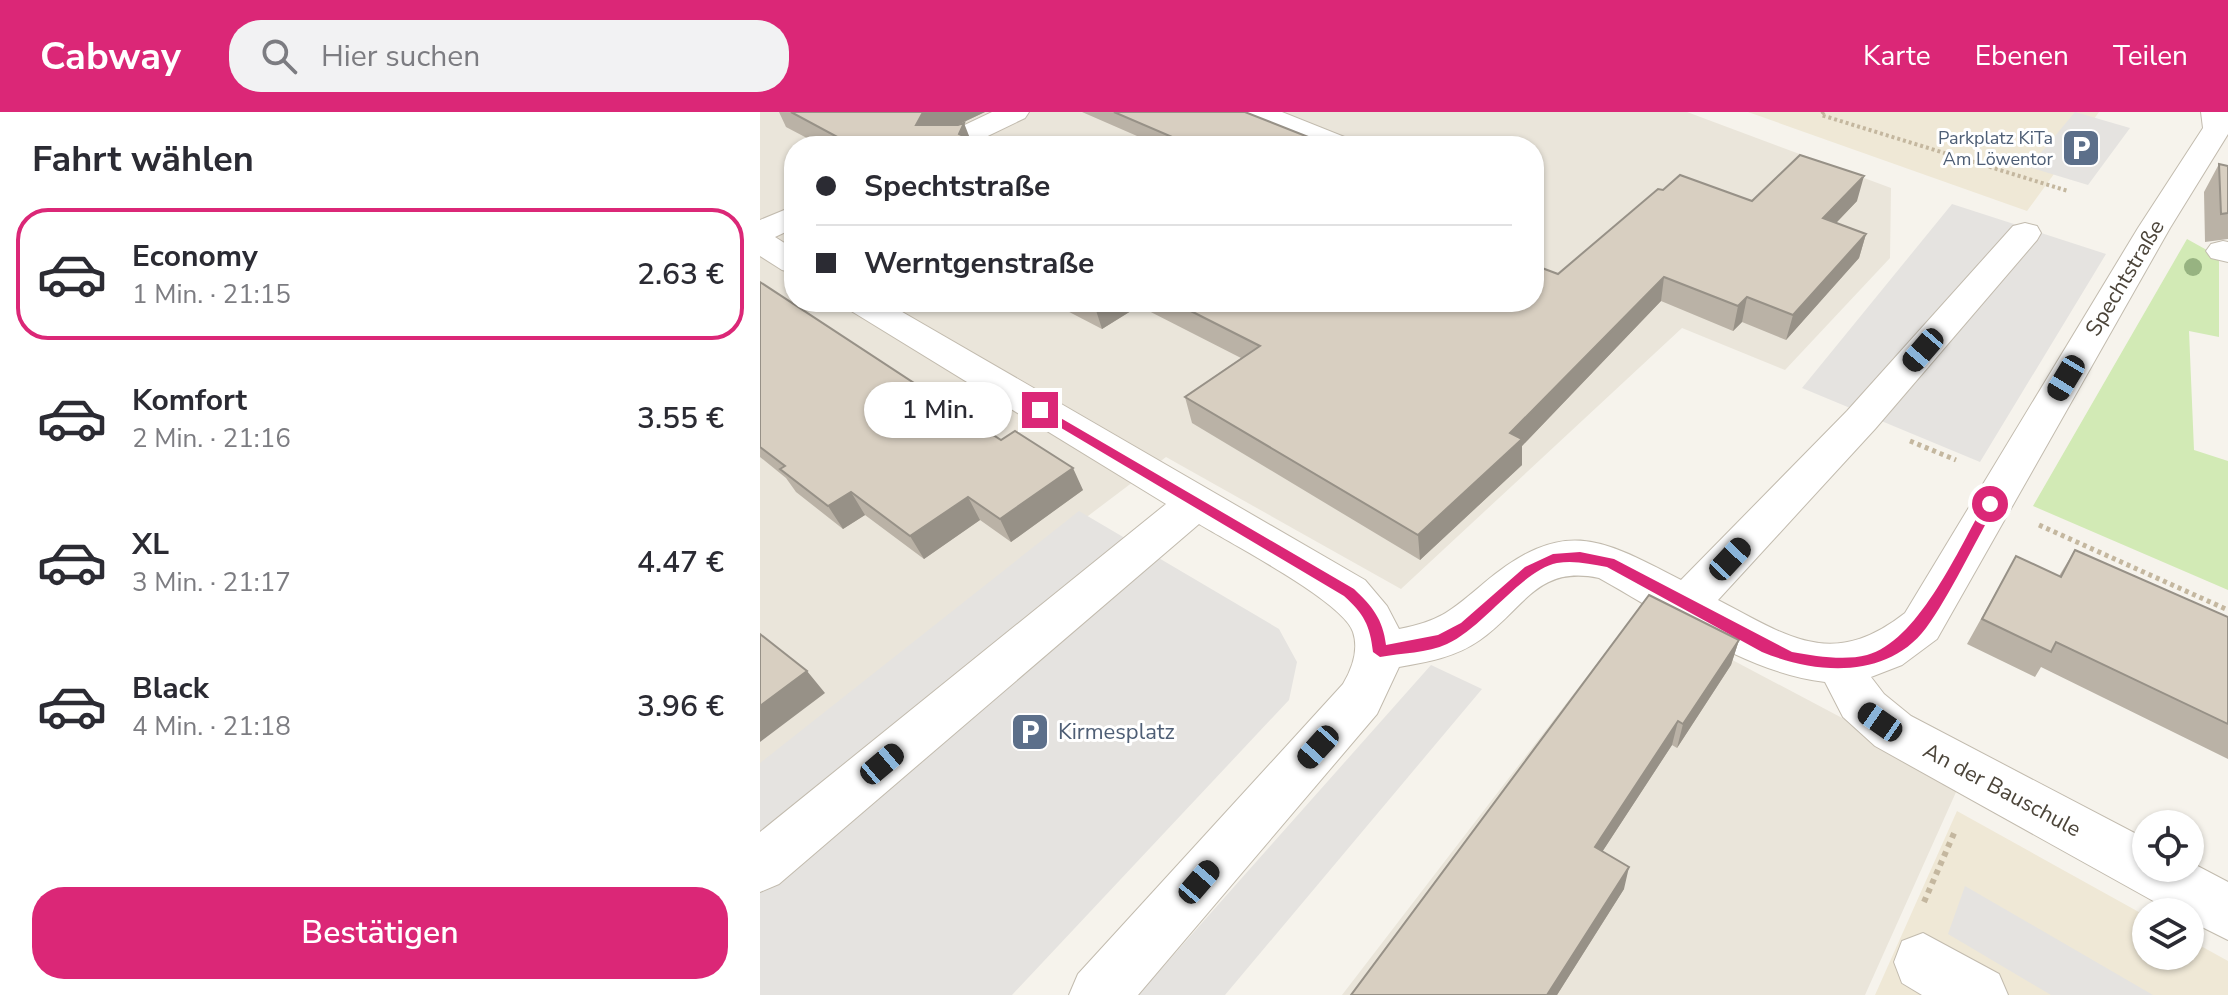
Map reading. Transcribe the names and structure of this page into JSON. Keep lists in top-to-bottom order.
{
  "streets": {
    "street": ["Spechtstraße", "An der Bauschule"]
  },
  "crossings": [
    ["Spechtstraße", "An der Bauschule"]
  ],
  "places": {
    "parking": ["Parkplatz KiTa Am Löwentor", "Kirmesplatz"]
  },
  "page": {
    "header": "Cabway",
    "search": "Hier suchen",
    "nav": ["Karte", "Ebenen", "Teilen"],
    "heading": "Fahrt wählen",
    "banner": ["Spechtstraße", "Werntgenstraße"],
    "list": [
      {
        "name": "Economy",
        "note": "1 Min. · 21:15",
        "value": "2.63 €"
      },
      {
        "name": "Komfort",
        "note": "2 Min. · 21:16",
        "value": "3.55 €"
      },
      {
        "name": "XL",
        "note": "3 Min. · 21:17",
        "value": "4.47 €"
      },
      {
        "name": "Black",
        "note": "4 Min. · 21:18",
        "value": "3.96 €"
      }
    ],
    "bubble": "1 Min.",
    "buttons": "Bestätigen"
  }
}
